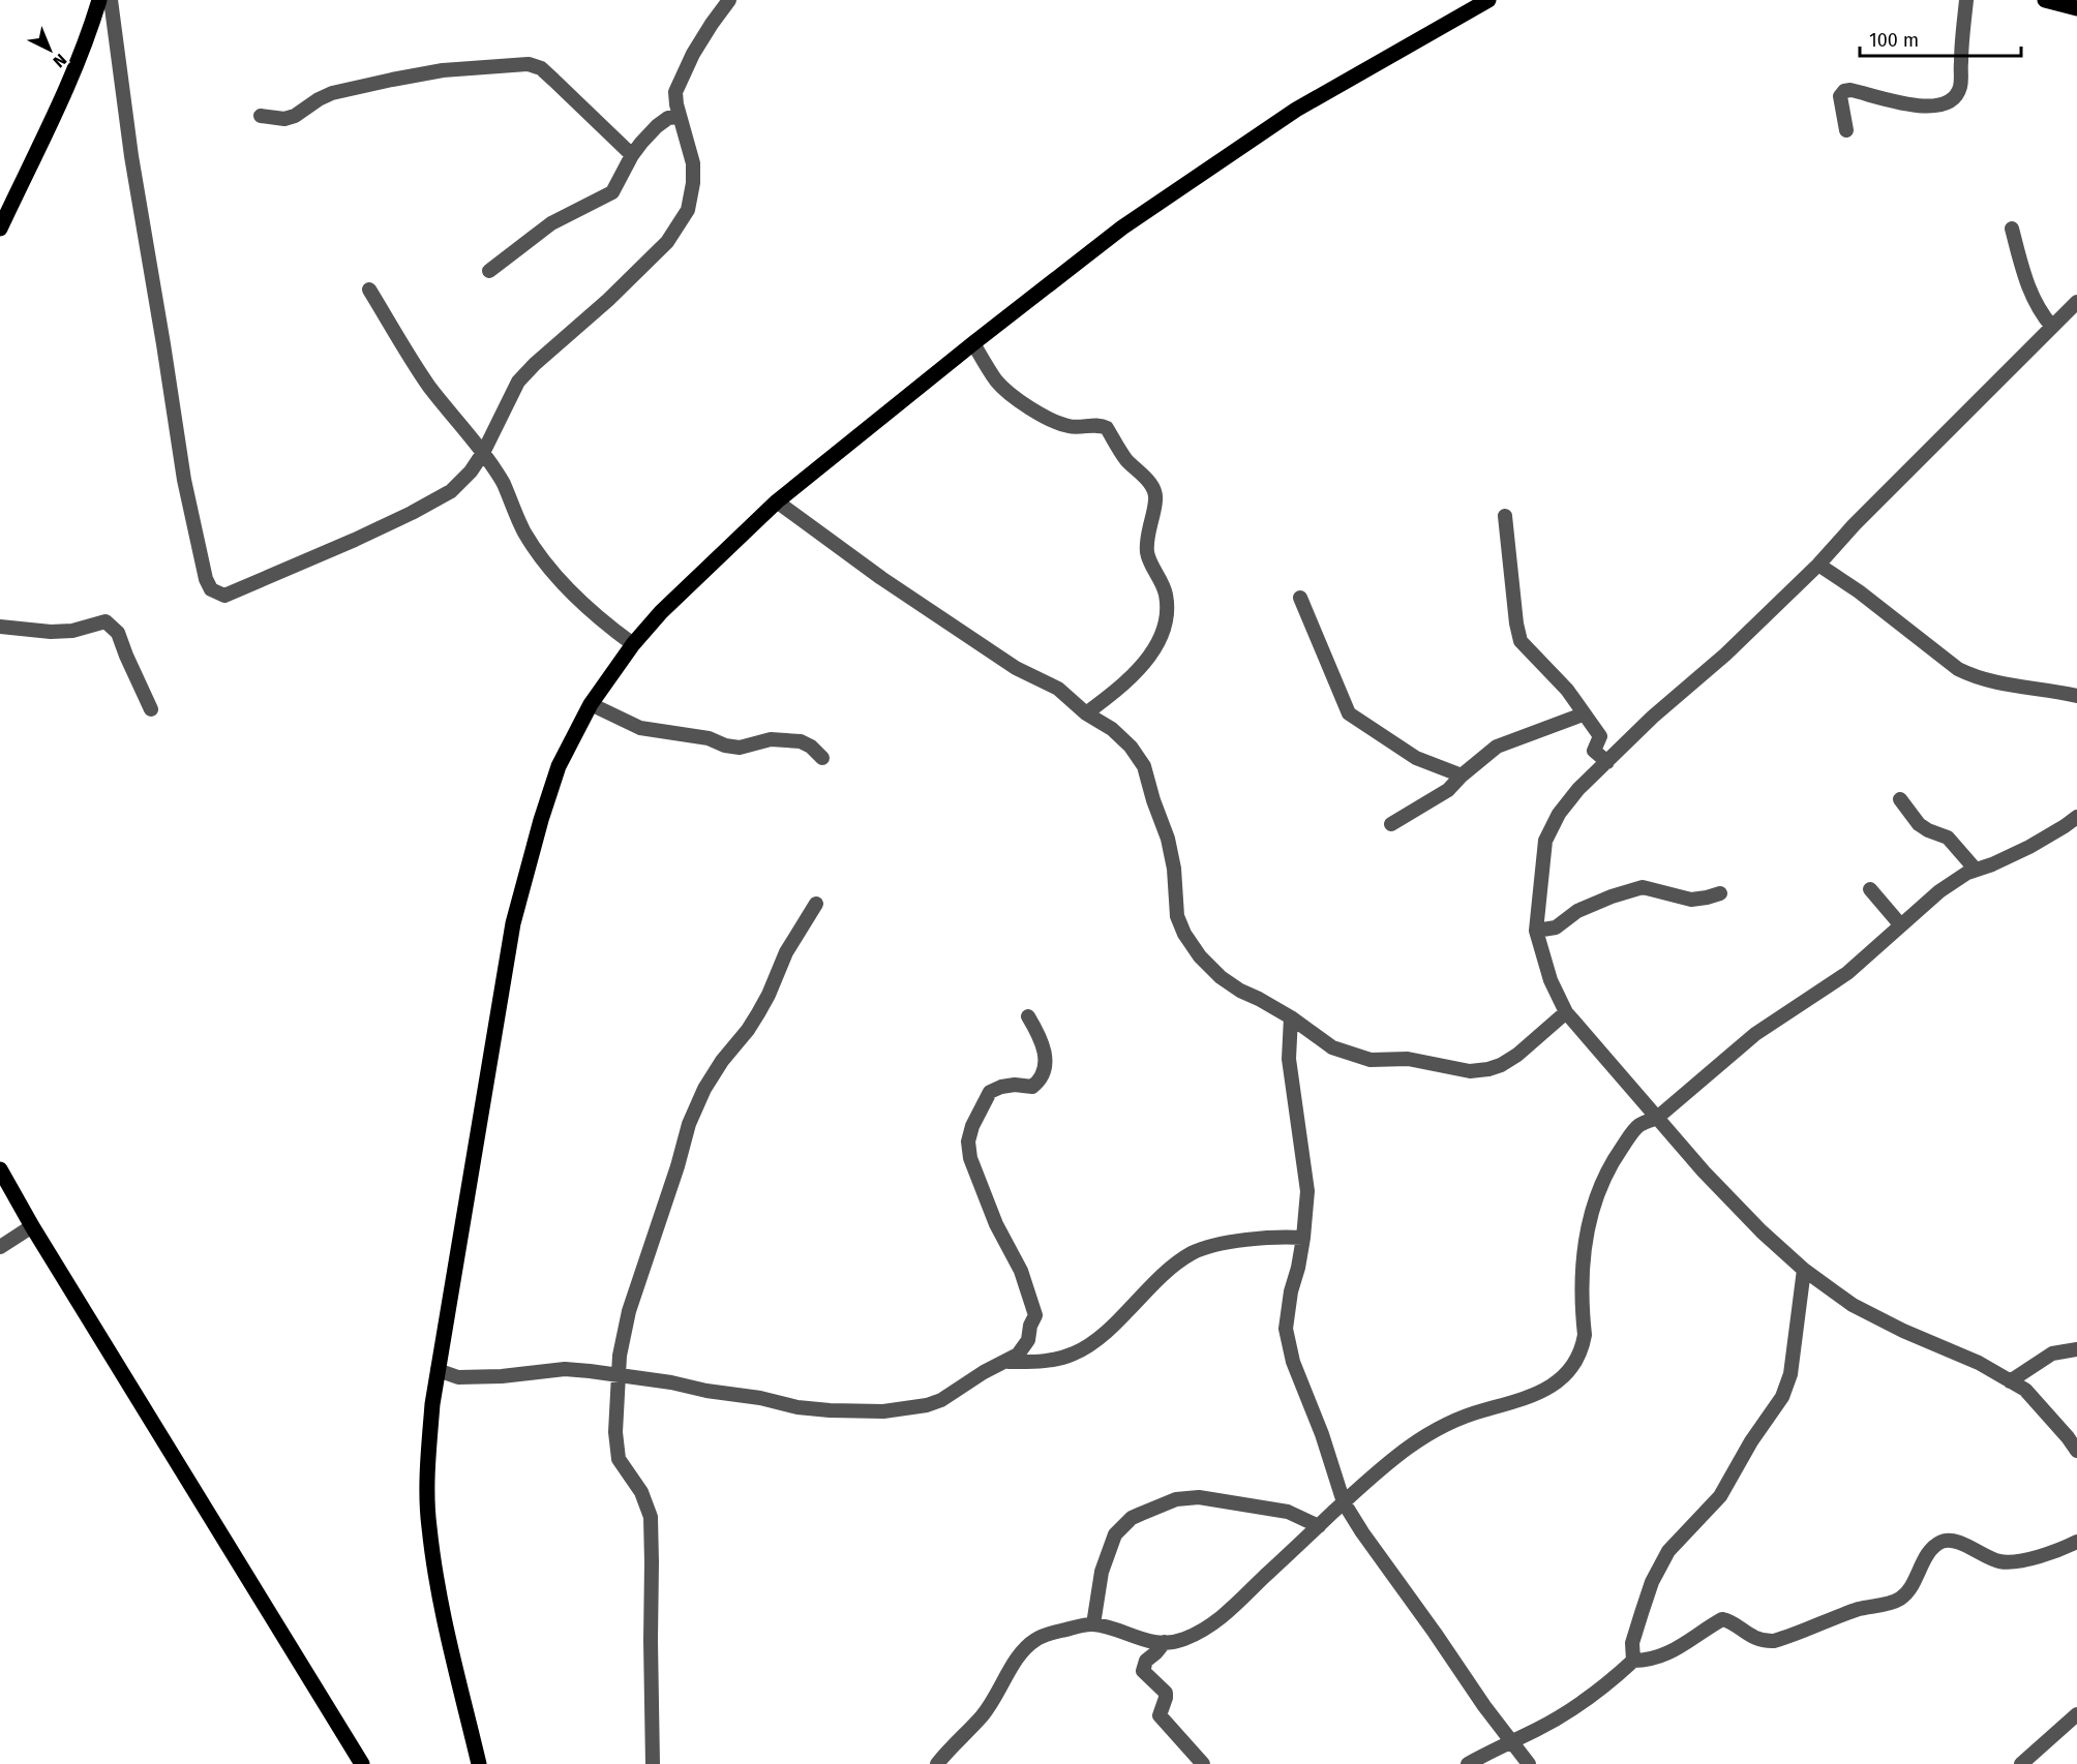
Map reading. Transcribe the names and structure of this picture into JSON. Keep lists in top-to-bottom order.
{
  "scale_bar": "100 m",
  "north": "bottom right"
}
